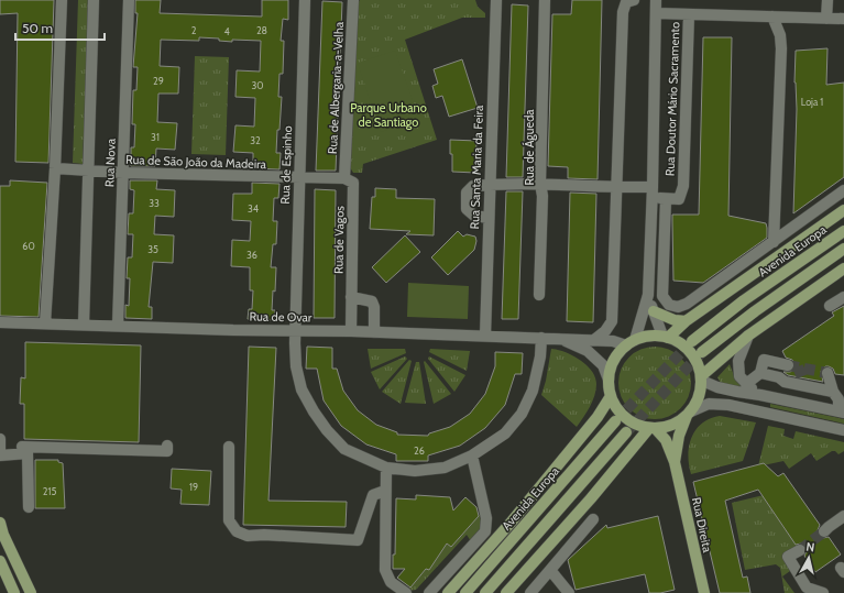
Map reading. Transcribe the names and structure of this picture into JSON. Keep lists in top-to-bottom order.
{
  "streets": {
    "main road": ["Avenida Europa", "Rua Direita"],
    "street": [
      "Rua de Albergaria-a-Velha",
      "Rua Doutor Mário Sacramento",
      "Rua de Águeda",
      "Rua de São João da Madeira",
      "Rua Nova",
      "Rua de Espinho",
      "Rua Santa Maria da Feira",
      "Rua de Vagos",
      "Rua de Ovar"
    ]
  },
  "crossings": [
    ["Rua de Albergaria-a-Velha", "Rua de São João da Madeira"],
    ["Rua de Albergaria-a-Velha", "Rua de Vagos"],
    ["Rua Doutor Mário Sacramento", "Rua de Ovar"],
    ["Rua de São João da Madeira", "Rua Nova"],
    ["Rua de São João da Madeira", "Rua de Espinho"],
    ["Rua de São João da Madeira", "Rua de Vagos"],
    ["Rua Nova", "Rua de Ovar"],
    ["Rua de Espinho", "Rua de Ovar"],
    ["Rua Santa Maria da Feira", "Rua de Ovar"],
    ["Rua de Vagos", "Rua de Ovar"]
  ],
  "parks": ["Parque Urbano de Santiago"],
  "house_numbers": [
    "2",
    "28",
    "4",
    "29",
    "30",
    "Loja 1",
    "31",
    "32",
    "33",
    "34",
    "60",
    "35",
    "36",
    "26",
    "19",
    "215"
  ],
  "scale_bar": "50 m",
  "north": "top"
}
